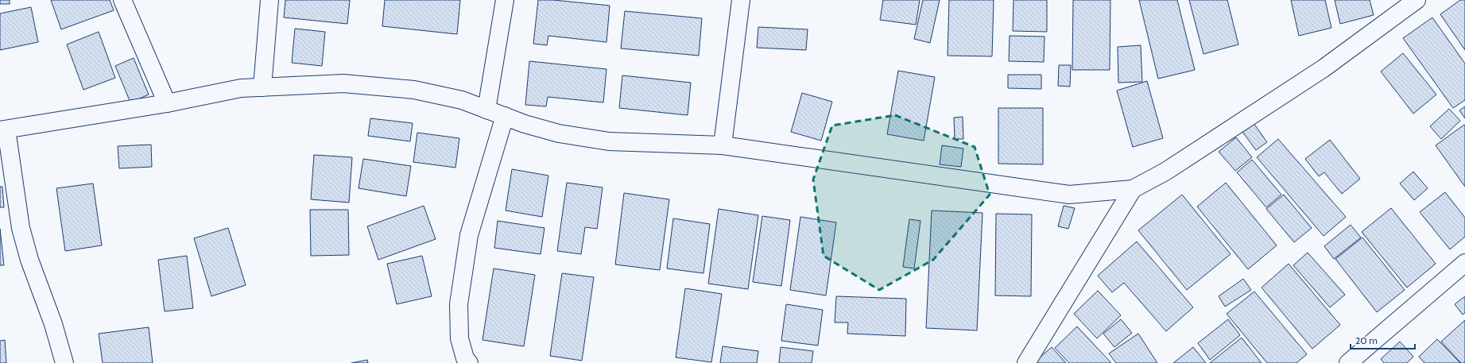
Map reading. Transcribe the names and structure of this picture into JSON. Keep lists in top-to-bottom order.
{
  "scale_bar": "20 m"
}
